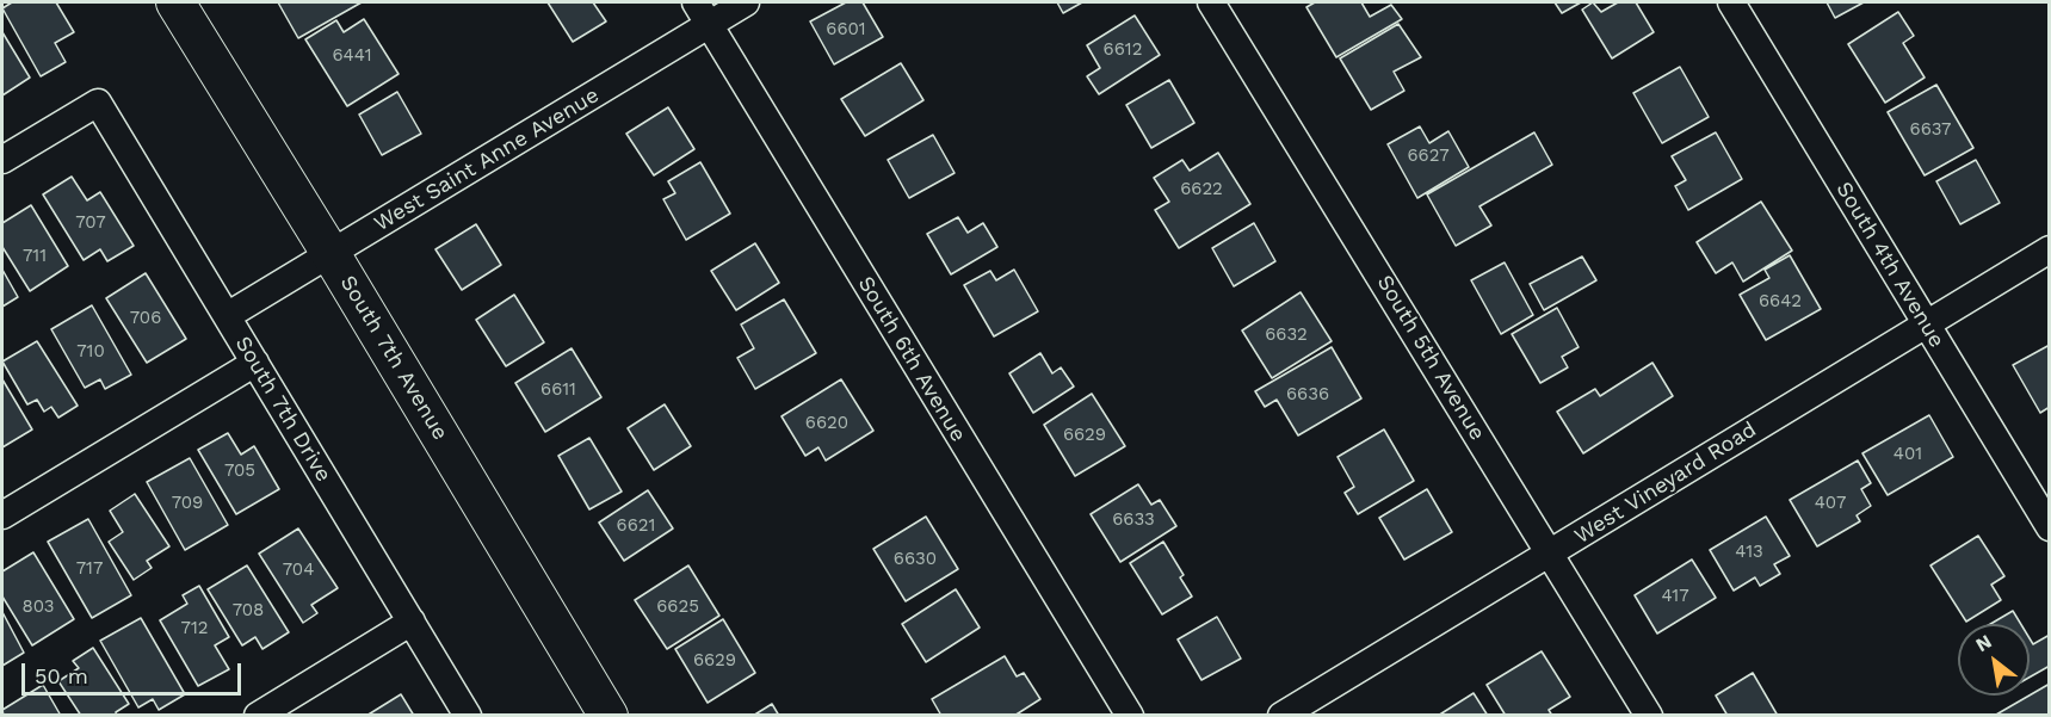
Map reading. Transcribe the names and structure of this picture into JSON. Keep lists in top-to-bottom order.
{
  "streets": {
    "main road": ["South 7th Avenue"],
    "street": [
      "West Saint Anne Avenue",
      "South 4th Avenue",
      "South 5th Avenue",
      "South 6th Avenue",
      "South 7th Drive",
      "West Vineyard Road"
    ]
  },
  "crossings": [
    ["West Saint Anne Avenue", "South 7th Avenue"],
    ["West Saint Anne Avenue", "South 6th Avenue"],
    ["West Saint Anne Avenue", "South 7th Drive"],
    ["South 4th Avenue", "West Vineyard Road"],
    ["South 5th Avenue", "West Vineyard Road"]
  ],
  "house_numbers": [
    "6601",
    "6612",
    "6441",
    "6637",
    "6627",
    "6622",
    "707",
    "711",
    "6642",
    "706",
    "6632",
    "710",
    "6611",
    "6636",
    "6620",
    "6629",
    "401",
    "705",
    "709",
    "407",
    "6633",
    "6621",
    "413",
    "6630",
    "717",
    "704",
    "417",
    "803",
    "6625",
    "708",
    "712",
    "6629"
  ],
  "scale_bar": "50 m",
  "north": "top left"
}
